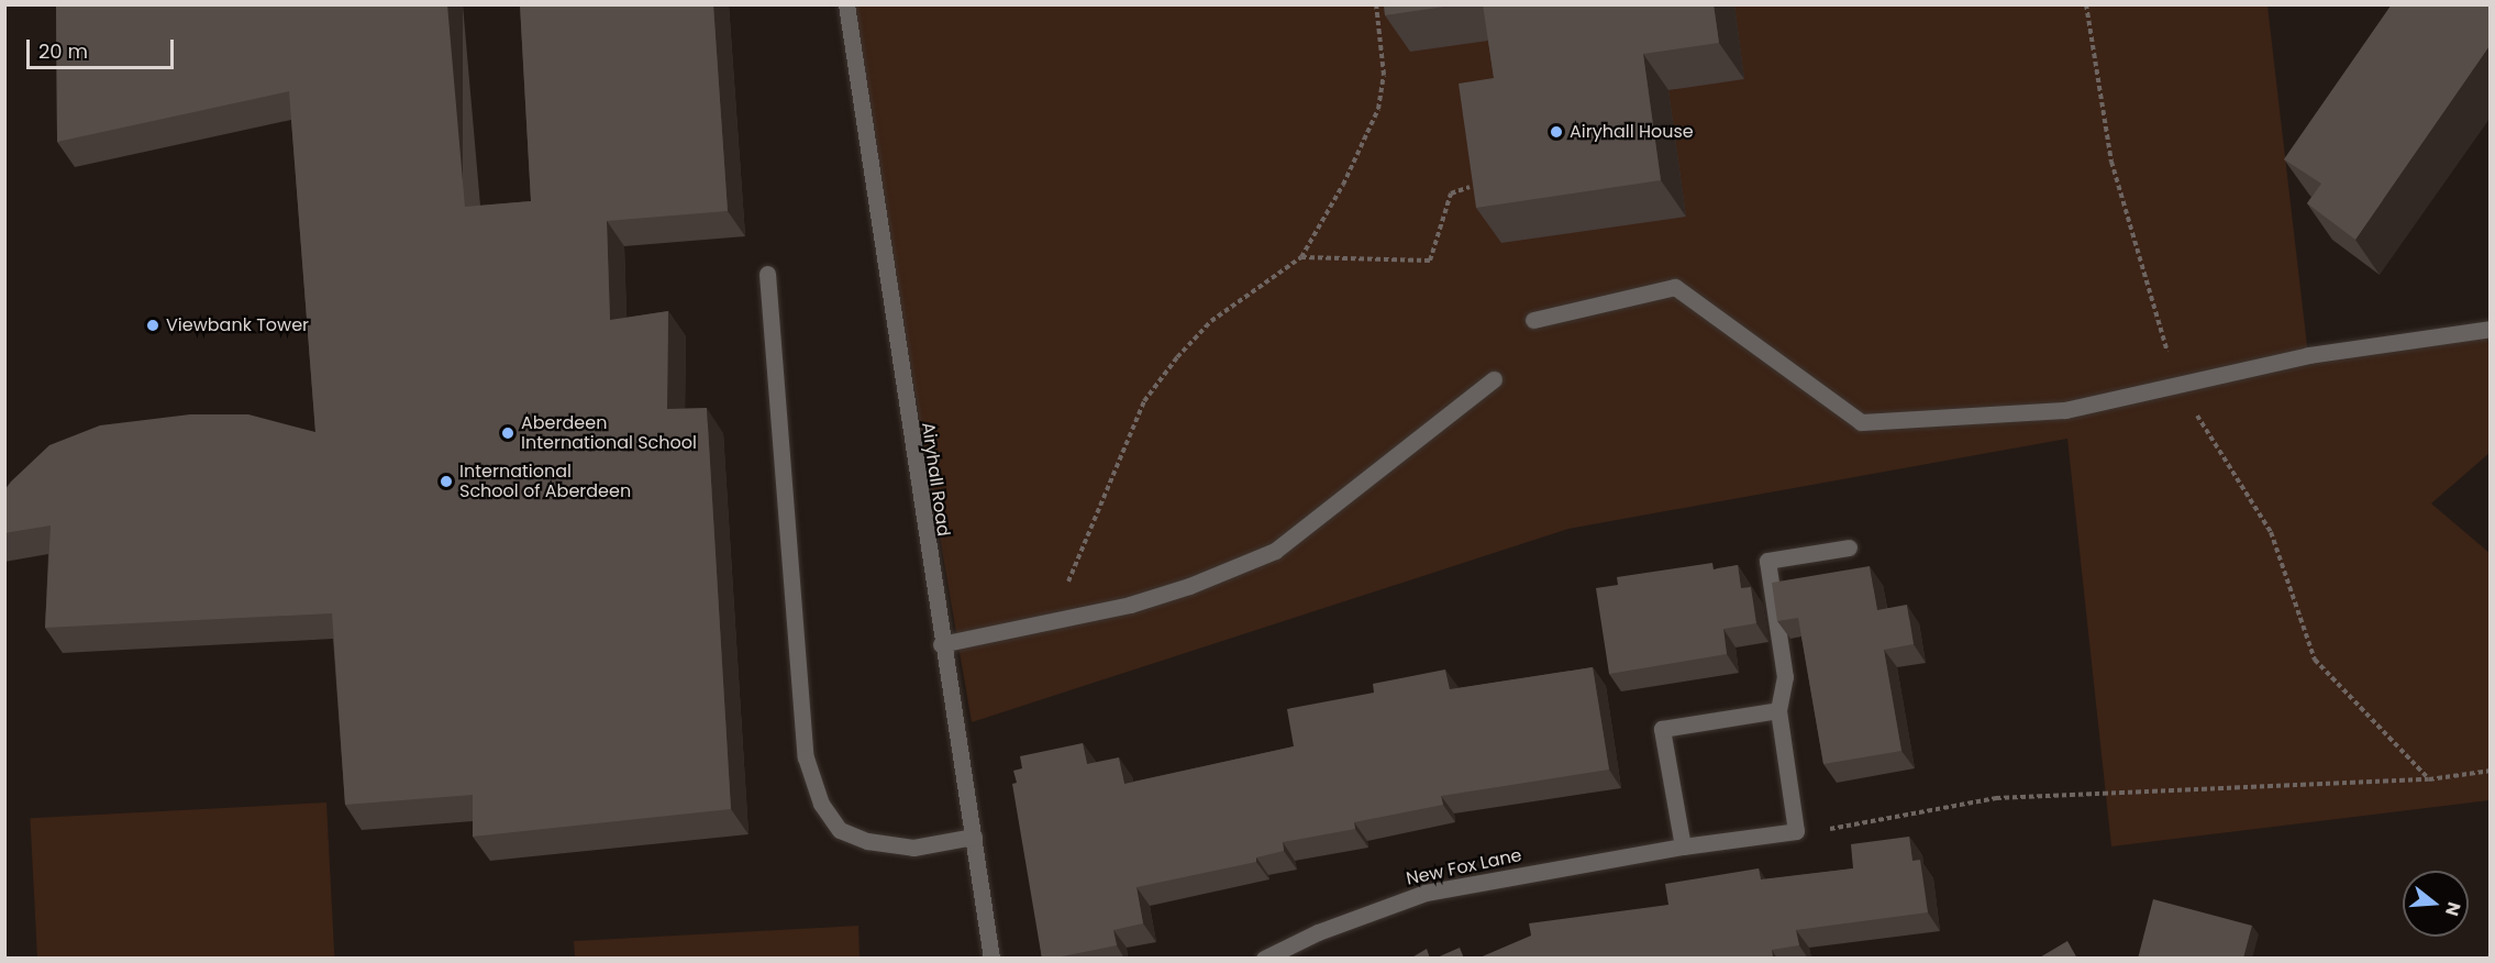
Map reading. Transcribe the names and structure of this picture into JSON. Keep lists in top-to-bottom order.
{
  "streets": {
    "street": ["Airyhall Road", "New Fox Lane"]
  },
  "places": [
    "Airyhall House",
    "Viewbank Tower",
    "Aberdeen International School",
    "International School of Aberdeen"
  ],
  "scale_bar": "20 m",
  "north": "right"
}
